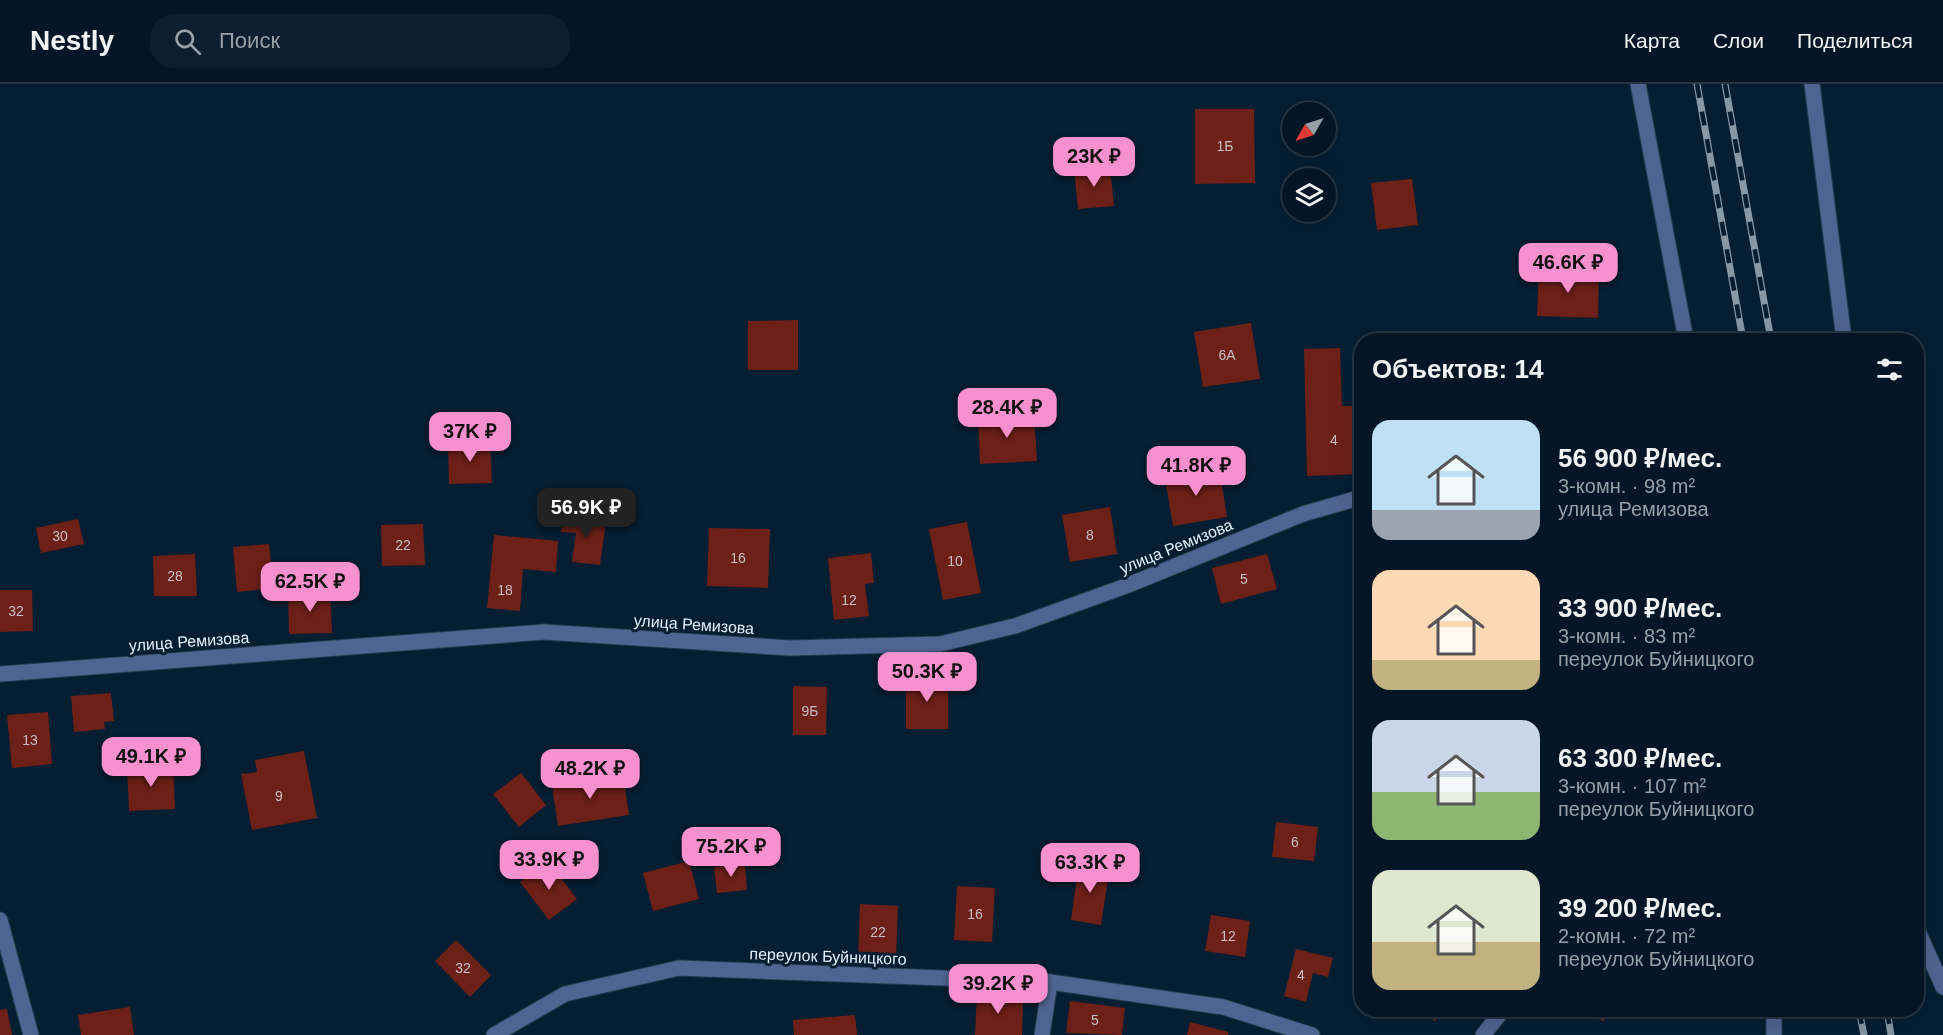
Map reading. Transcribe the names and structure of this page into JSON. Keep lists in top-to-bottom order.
{
  "streets": {
    "street": ["улица Ремизова", "переулок Буйницкого"]
  },
  "house_numbers": [
    "1Б",
    "6А",
    "4",
    "8",
    "30",
    "22",
    "16",
    "10",
    "28",
    "5",
    "18",
    "12",
    "32",
    "9Б",
    "13",
    "9",
    "6",
    "16",
    "22",
    "12",
    "32",
    "4",
    "5"
  ],
  "north": "bottom left",
  "page": {
    "header": "Nestly",
    "search": "Поиск",
    "nav": ["Карта", "Слои", "Поделиться"],
    "price": [
      "23K ₽",
      "46.6K ₽",
      "28.4K ₽",
      "37K ₽",
      "41.8K ₽",
      "56.9K ₽",
      "62.5K ₽",
      "50.3K ₽",
      "49.1K ₽",
      "48.2K ₽",
      "75.2K ₽",
      "33.9K ₽",
      "63.3K ₽",
      "39.2K ₽"
    ],
    "heading": "Объектов: 14",
    "list": [
      {
        "name": "56 900 ₽/мес.",
        "note": "3-комн. · 98 m² · улица Ремизова"
      },
      {
        "name": "33 900 ₽/мес.",
        "note": "3-комн. · 83 m² · переулок Буйницкого"
      },
      {
        "name": "63 300 ₽/мес.",
        "note": "3-комн. · 107 m² · переулок Буйницкого"
      },
      {
        "name": "39 200 ₽/мес.",
        "note": "2-комн. · 72 m² · переулок Буйницкого"
      }
    ]
  }
}
